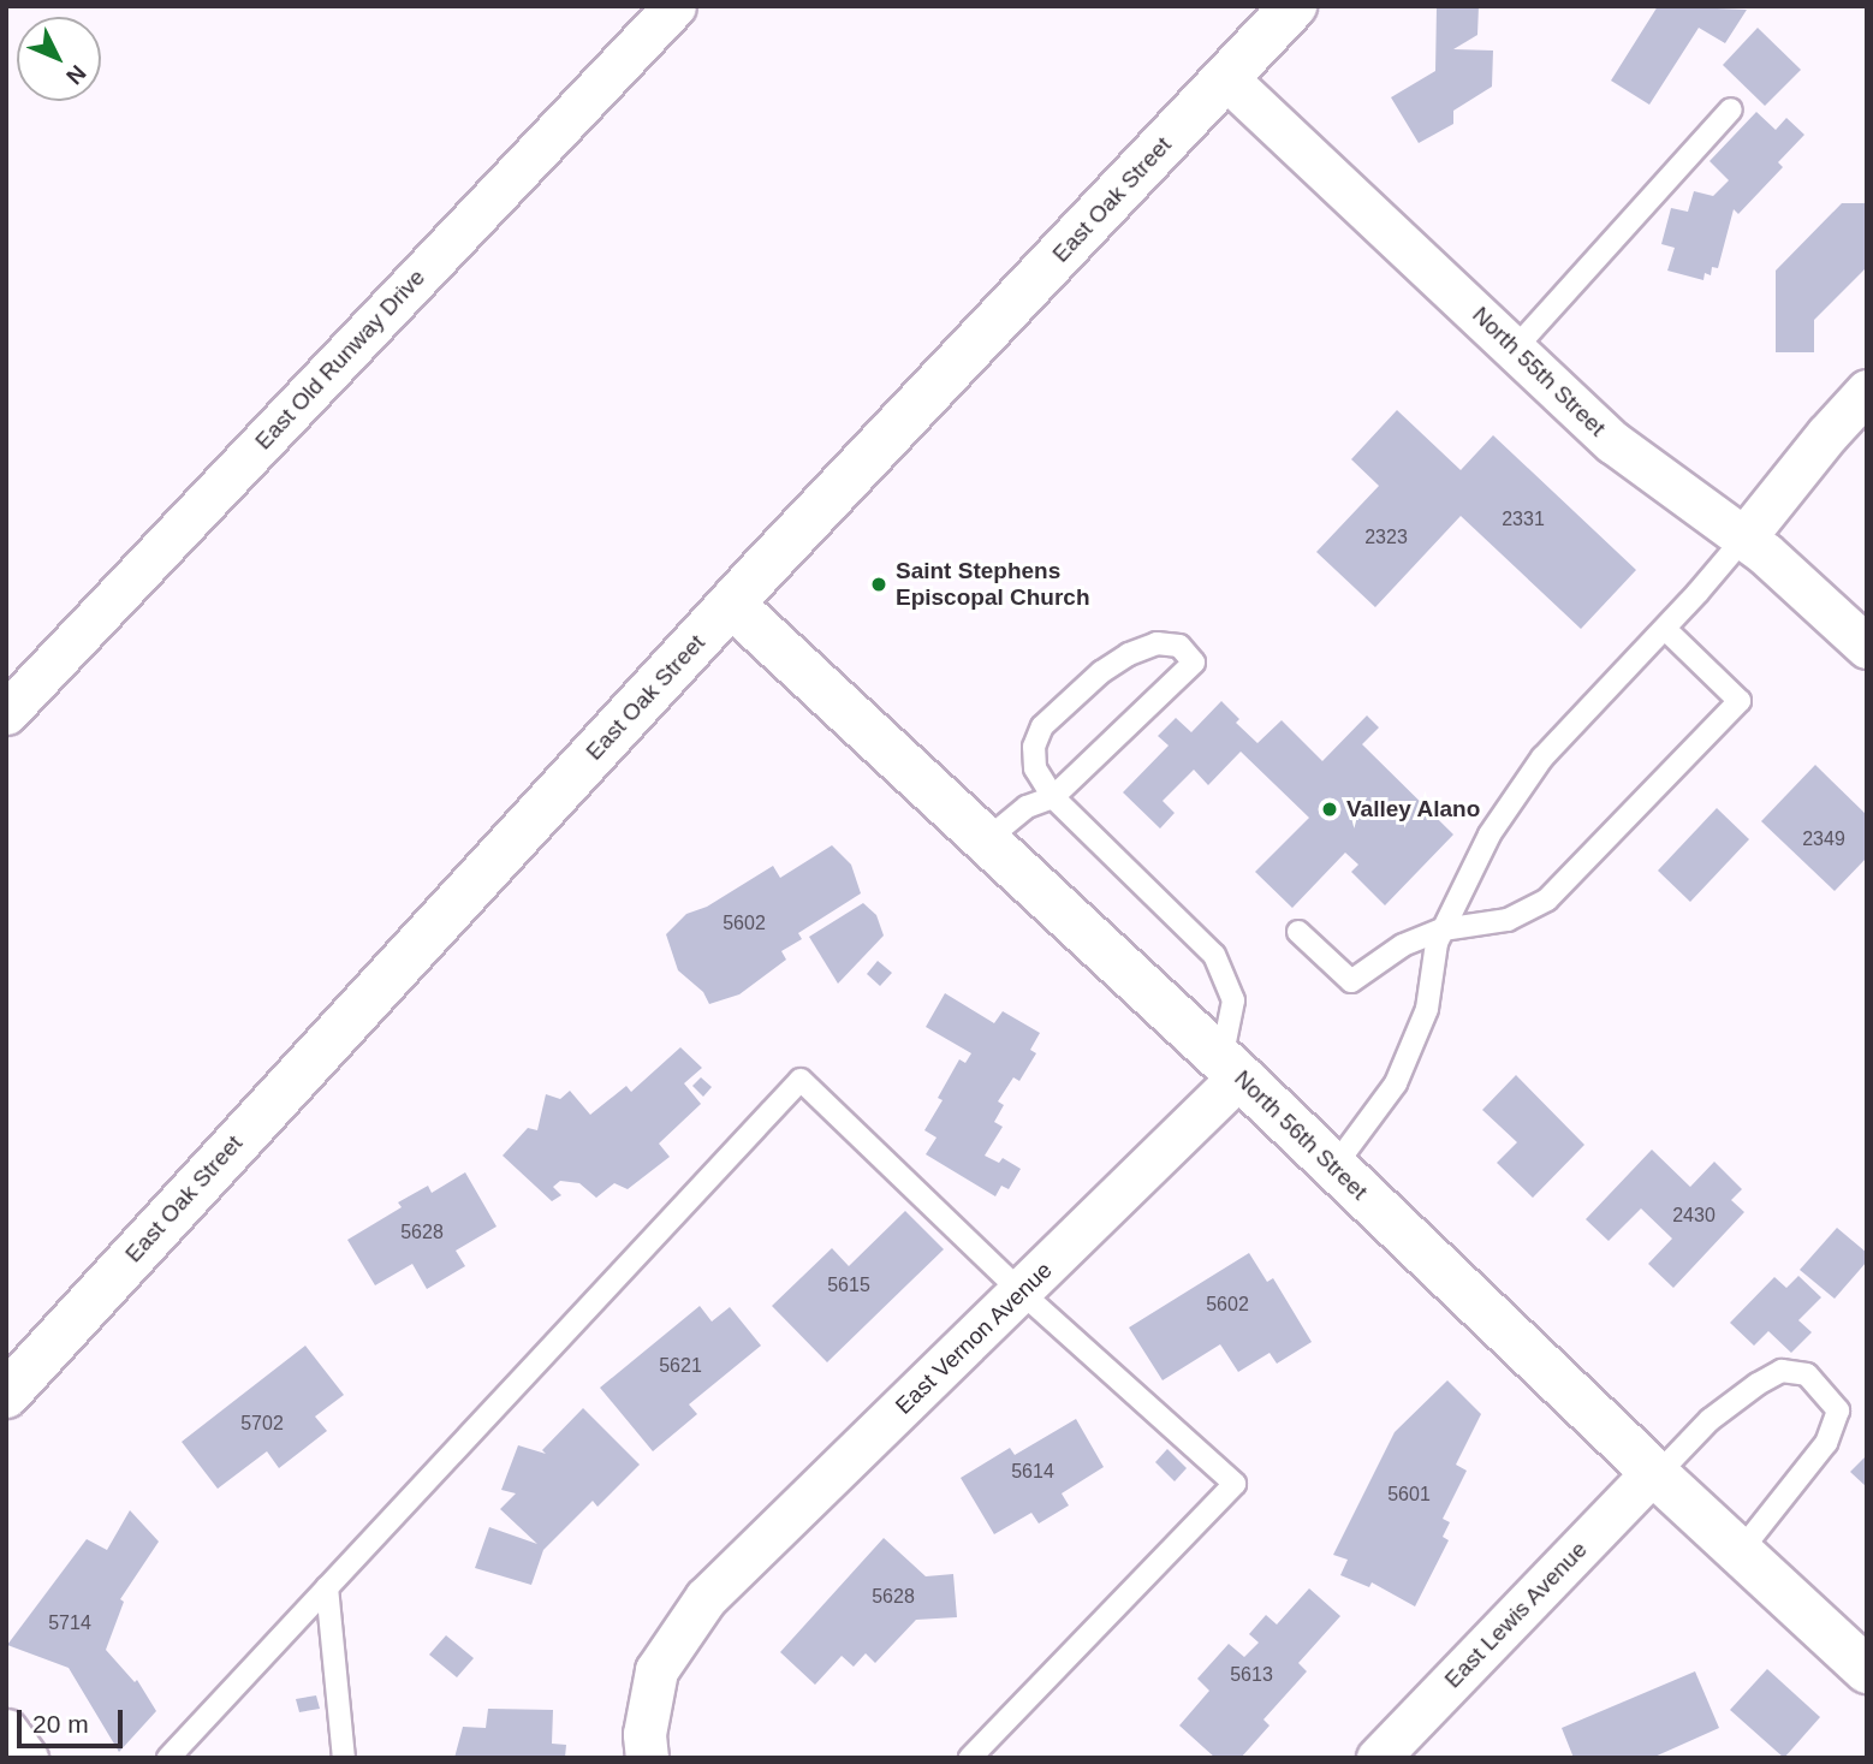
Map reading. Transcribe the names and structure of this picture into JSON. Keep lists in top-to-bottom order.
{
  "streets": {
    "street": [
      "East Oak Street",
      "East Old Runway Drive",
      "North 55th Street",
      "North 56th Street",
      "East Vernon Avenue",
      "East Lewis Avenue"
    ]
  },
  "crossings": [
    ["East Oak Street", "North 55th Street"],
    ["East Oak Street", "North 56th Street"],
    ["North 56th Street", "East Vernon Avenue"],
    ["North 56th Street", "East Lewis Avenue"]
  ],
  "places": ["Saint Stephens Episcopal Church", "Valley Alano"],
  "house_numbers": [
    "2331",
    "2323",
    "2349",
    "5602",
    "2430",
    "5628",
    "5615",
    "5602",
    "5621",
    "5702",
    "5614",
    "5601",
    "5628",
    "5714",
    "5613"
  ],
  "scale_bar": "20 m",
  "north": "bottom right"
}
